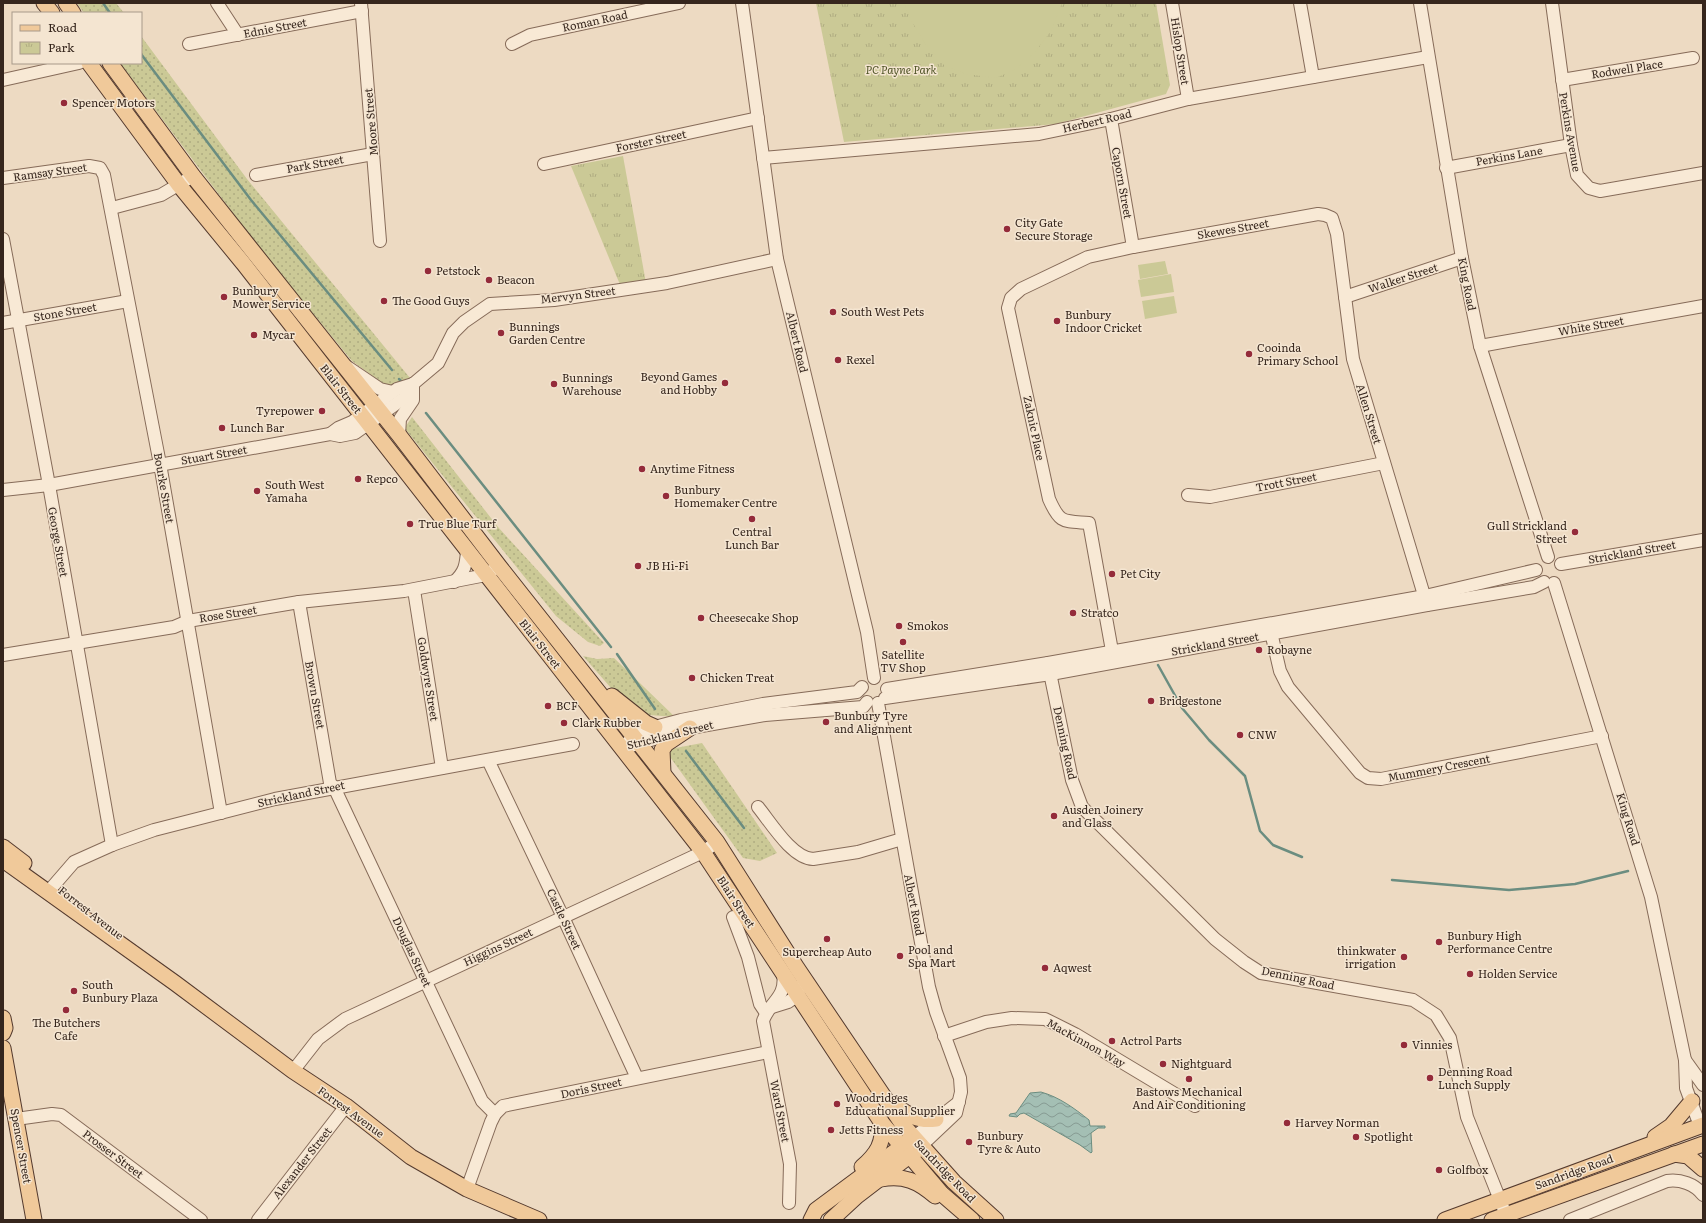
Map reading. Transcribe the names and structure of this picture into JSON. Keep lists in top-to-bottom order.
{
  "streets": {
    "main road": [
      "Blair Street",
      "Forrest Avenue",
      "Spencer Street",
      "Sandridge Road"
    ],
    "street": [
      "Roman Road",
      "Ednie Street",
      "Hislop Street",
      "Rodwell Place",
      "Herbert Road",
      "Moore Street",
      "Perkins Avenue",
      "Forster Street",
      "Perkins Lane",
      "Park Street",
      "Ramsay Street",
      "Caporn Street",
      "Skewes Street",
      "Walker Street",
      "King Road",
      "Mervyn Street",
      "Stone Street",
      "White Street",
      "Albert Road",
      "Allen Street",
      "Zaknic Place",
      "Stuart Street",
      "Trott Street",
      "Bourke Street",
      "George Street",
      "Strickland Street",
      "Rose Street",
      "Goldwyre Street",
      "Brown Street",
      "Denning Road",
      "Mummery Crescent",
      "Castle Street",
      "Higgins Street",
      "Douglas Street",
      "MacKinnon Way",
      "Doris Street",
      "Ward Street",
      "Prosser Street",
      "Alexander Street"
    ]
  },
  "crossings": [
    ["Ednie Street", "Moore Street"],
    ["Hislop Street", "Herbert Road"],
    ["Rodwell Place", "Perkins Avenue"],
    ["Herbert Road", "Caporn Street"],
    ["Herbert Road", "King Road"],
    ["Herbert Road", "Albert Road"],
    ["Moore Street", "Park Street"],
    ["Perkins Avenue", "Perkins Lane"],
    ["Forster Street", "Albert Road"],
    ["Perkins Lane", "King Road"],
    ["Ramsay Street", "Bourke Street"],
    ["Caporn Street", "Skewes Street"],
    ["Caporn Street", "Zaknic Place"],
    ["Skewes Street", "Allen Street"],
    ["Skewes Street", "Zaknic Place"],
    ["Walker Street", "King Road"],
    ["Walker Street", "Allen Street"],
    ["King Road", "White Street"],
    ["King Road", "Strickland Street"],
    ["King Road", "Mummery Crescent"],
    ["King Road", "Sandridge Road"],
    ["Mervyn Street", "Albert Road"],
    ["Mervyn Street", "Blair Street"],
    ["Mervyn Street", "Stuart Street"],
    ["Stone Street", "Bourke Street"],
    ["Stone Street", "George Street"],
    ["Albert Road", "Blair Street"],
    ["Albert Road", "Strickland Street"],
    ["Albert Road", "MacKinnon Way"],
    ["Albert Road", "Sandridge Road"],
    ["Blair Street", "Stuart Street"],
    ["Blair Street", "Strickland Street"],
    ["Blair Street", "Rose Street"],
    ["Blair Street", "Higgins Street"],
    ["Blair Street", "Sandridge Road"],
    ["Allen Street", "Trott Street"],
    ["Allen Street", "Strickland Street"],
    ["Zaknic Place", "Strickland Street"],
    ["Stuart Street", "Bourke Street"],
    ["Stuart Street", "George Street"],
    ["Bourke Street", "Strickland Street"],
    ["Bourke Street", "Rose Street"],
    ["George Street", "Strickland Street"],
    ["George Street", "Rose Street"],
    ["Strickland Street", "Goldwyre Street"],
    ["Strickland Street", "Brown Street"],
    ["Strickland Street", "Denning Road"],
    ["Strickland Street", "Mummery Crescent"],
    ["Strickland Street", "Forrest Avenue"],
    ["Strickland Street", "Castle Street"],
    ["Strickland Street", "Douglas Street"],
    ["Rose Street", "Goldwyre Street"],
    ["Rose Street", "Brown Street"],
    ["Brown Street", "Douglas Street"],
    ["Denning Road", "Sandridge Road"],
    ["Forrest Avenue", "Higgins Street"],
    ["Forrest Avenue", "Alexander Street"],
    ["Castle Street", "Higgins Street"],
    ["Castle Street", "Doris Street"],
    ["Higgins Street", "Douglas Street"],
    ["Douglas Street", "Doris Street"],
    ["Doris Street", "Ward Street"],
    ["Spencer Street", "Prosser Street"]
  ],
  "parks": ["PC Payne Park"],
  "places": [
    "Spencer Motors",
    "City Gate Secure Storage",
    "Petstock",
    "Beacon",
    "Bunbury Mower Service",
    "The Good Guys",
    "South West Pets",
    "Bunbury Indoor Cricket",
    "Bunnings Garden Centre",
    "Mycar",
    "Cooinda Primary School",
    "Rexel",
    "Beyond Games and Hobby",
    "Bunnings Warehouse",
    "Tyrepower",
    "Lunch Bar",
    "Anytime Fitness",
    "Repco",
    "South West Yamaha",
    "Bunbury Homemaker Centre",
    "Central Lunch Bar",
    "True Blue Turf",
    "Gull Strickland Street",
    "JB Hi-Fi",
    "Pet City",
    "Stratco",
    "Cheesecake Shop",
    "Smokos",
    "Satellite TV Shop",
    "Robayne",
    "Chicken Treat",
    "Bridgestone",
    "BCF",
    "Bunbury Tyre and Alignment",
    "Clark Rubber",
    "CNW",
    "Ausden Joinery and Glass",
    "Supercheap Auto",
    "Bunbury High Performance Centre",
    "Pool and Spa Mart",
    "thinkwater irrigation",
    "Aqwest",
    "Holden Service",
    "South Bunbury Plaza",
    "The Butchers Cafe",
    "Actrol Parts",
    "Vinnies",
    "Nightguard",
    "Denning Road Lunch Supply",
    "Bastows Mechanical And Air Conditioning",
    "Woodridges Educational Supplier",
    "Harvey Norman",
    "Jetts Fitness",
    "Spotlight",
    "Bunbury Tyre & Auto",
    "Golfbox"
  ],
  "legend": ["Road", "Park"]
}
